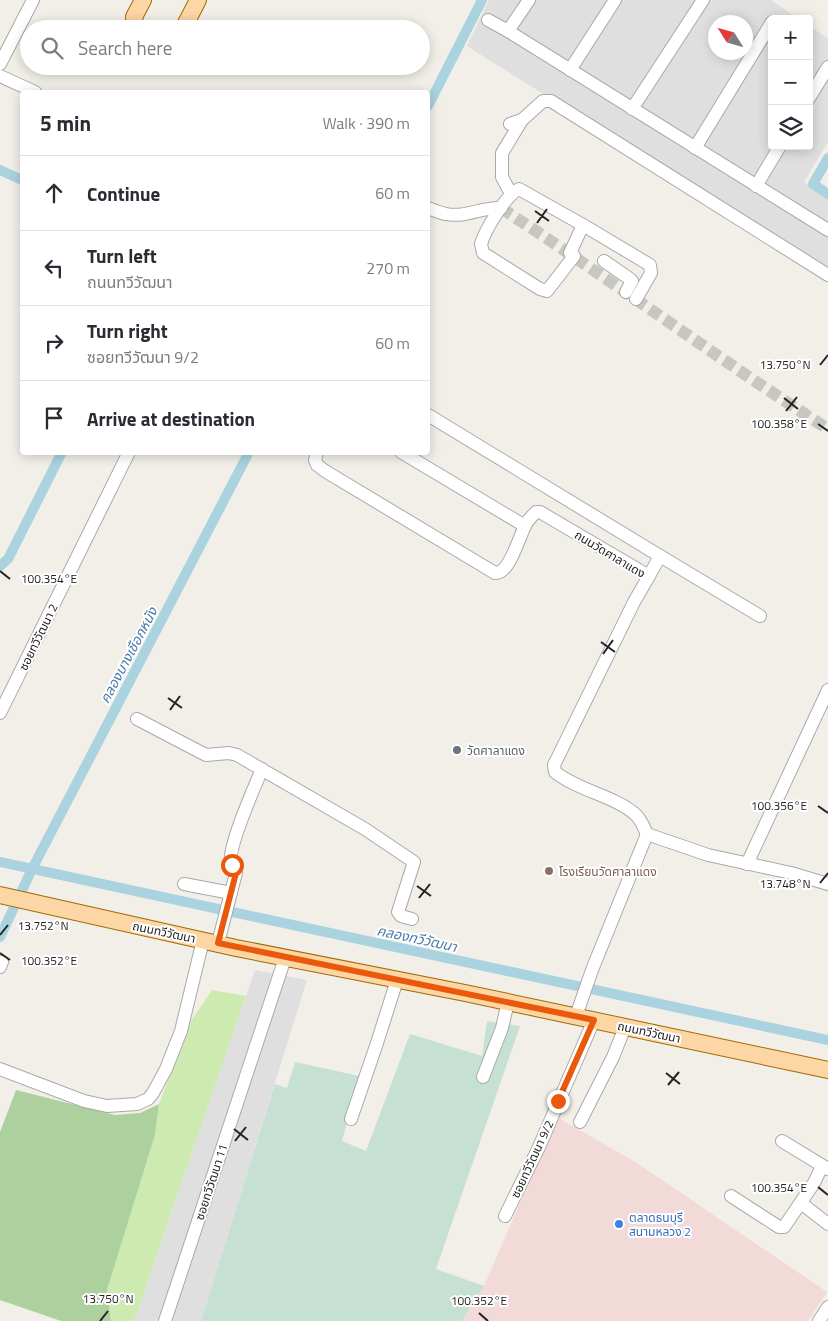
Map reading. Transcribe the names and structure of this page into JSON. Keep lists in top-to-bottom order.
{
  "streets": {
    "main road": ["ถนนทวีวัฒนา"],
    "street": [
      "ถนนวัดศาลาแดง",
      "ซอยทวีวัฒนา 2",
      "ซอยทวีวัฒนา 9/2",
      "ซอยทวีวัฒนา 11"
    ]
  },
  "crossings": [
    ["ถนนทวีวัฒนา", "ซอยทวีวัฒนา 9/2"],
    ["ถนนทวีวัฒนา", "ซอยทวีวัฒนา 11"]
  ],
  "water": ["คลองบางเชือกหนัง", "คลองทวีวัฒนา"],
  "places": ["วัดศาลาแดง", "โรงเรียนวัดศาลาแดง", "ตลาดธนบุรี สนามหลวง 2"],
  "north": "top left",
  "page": {
    "map_buttons": ["+", "−"],
    "search": "Search here",
    "heading": ["5 min", "Walk · 390 m"],
    "list": [
      ["Continue", "60 m"],
      ["Turn left", "ถนนทวีวัฒนา", "270 m"],
      ["Turn right", "ซอยทวีวัฒนา 9/2", "60 m"],
      "Arrive at destination"
    ]
  },
  "coordinates": [
    "13.750°N",
    "100.358°E",
    "100.354°E",
    "100.356°E",
    "13.748°N",
    "13.752°N",
    "100.352°E"
  ]
}
